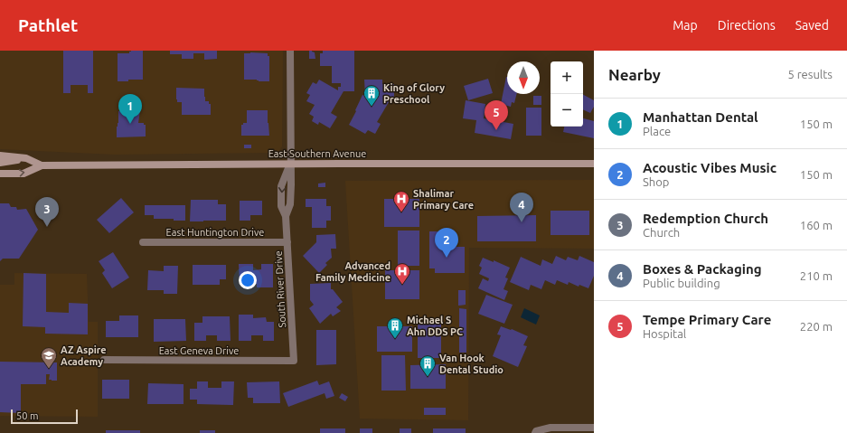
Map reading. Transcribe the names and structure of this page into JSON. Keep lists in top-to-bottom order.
{
  "streets": {
    "main road": ["East Southern Avenue"],
    "street": ["East Huntington Drive", "South River Drive", "East Geneva Drive"]
  },
  "crossings": [
    ["East Southern Avenue", "South River Drive"],
    ["East Huntington Drive", "South River Drive"],
    ["South River Drive", "East Geneva Drive"]
  ],
  "places": {
    "building": ["King of Glory Preschool", "Michael S Ahn DDS PC", "Van Hook Dental Studio"],
    "hospital": ["Shalimar Primary Care", "Advanced Family Medicine"],
    "school or university": ["AZ Aspire Academy"]
  },
  "scale_bar": "50 m",
  "north": "bottom",
  "page": {
    "header": "Pathlet",
    "nav": ["Map", "Directions", "Saved"],
    "heading": ["Nearby", "5 results"],
    "map_buttons": ["+", "−"],
    "pins": [
      "1",
      "5",
      "4",
      "3",
      "2"
    ],
    "list": [
      {
        "mark": "1",
        "name": "Manhattan Dental",
        "note": "Place",
        "value": "150 m"
      },
      {
        "mark": "2",
        "name": "Acoustic Vibes Music",
        "note": "Shop",
        "value": "150 m"
      },
      {
        "mark": "3",
        "name": "Redemption Church",
        "note": "Church",
        "value": "160 m"
      },
      {
        "mark": "4",
        "name": "Boxes & Packaging",
        "note": "Public building",
        "value": "210 m"
      },
      {
        "mark": "5",
        "name": "Tempe Primary Care",
        "note": "Hospital",
        "value": "220 m"
      }
    ],
    "scale": "50 m"
  }
}
